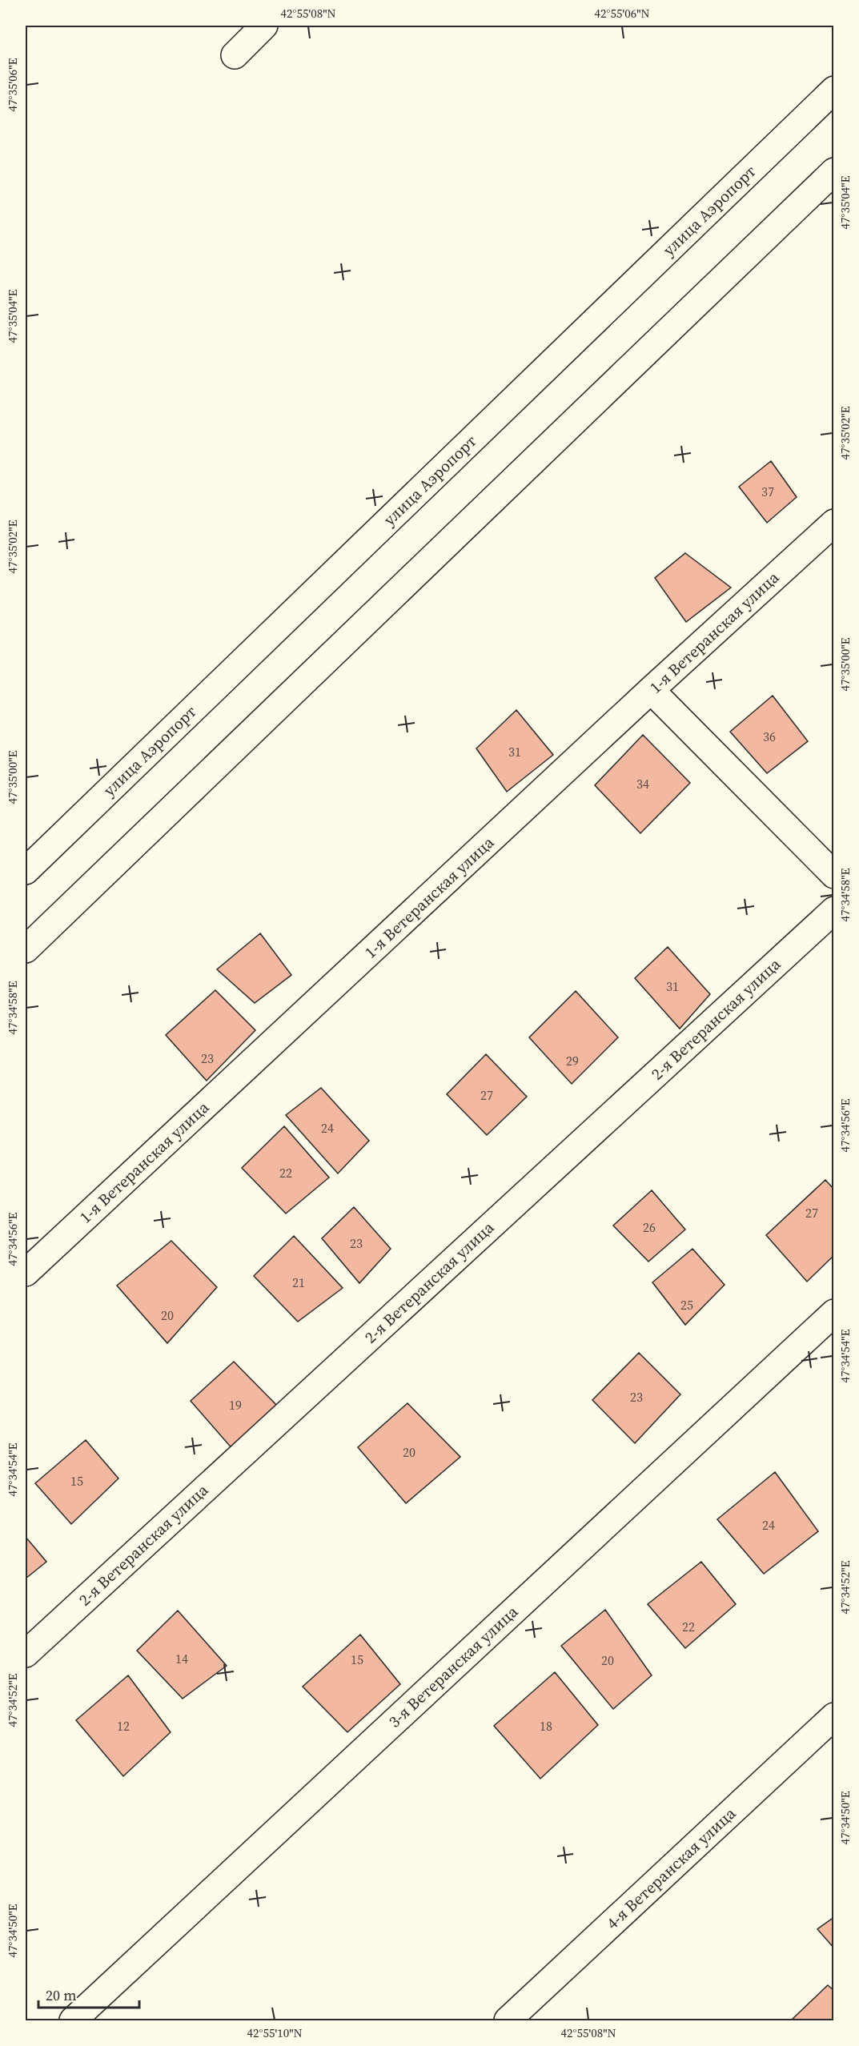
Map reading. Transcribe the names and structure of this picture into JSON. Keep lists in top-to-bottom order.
{
  "streets": {
    "street": [
      "улица Аэропорт",
      "1-я Ветеранская улица",
      "2-я Ветеранская улица",
      "3-я Ветеранская улица",
      "4-я Ветеранская улица"
    ]
  },
  "house_numbers": [
    "37",
    "36",
    "31",
    "34",
    "31",
    "23",
    "29",
    "27",
    "24",
    "22",
    "27",
    "26",
    "23",
    "21",
    "25",
    "20",
    "23",
    "19",
    "20",
    "15",
    "24",
    "22",
    "14",
    "15",
    "20",
    "12",
    "18"
  ],
  "scale_bar": "20 m",
  "coordinates": [
    "42°55'08\"N",
    "42°55'06\"N",
    "47°35'06\"E",
    "47°35'04\"E",
    "47°35'02\"E",
    "47°35'00\"E",
    "47°34'58\"E",
    "47°34'56\"E",
    "47°34'54\"E",
    "47°34'52\"E",
    "47°34'50\"E",
    "42°55'10\"N"
  ]
}
